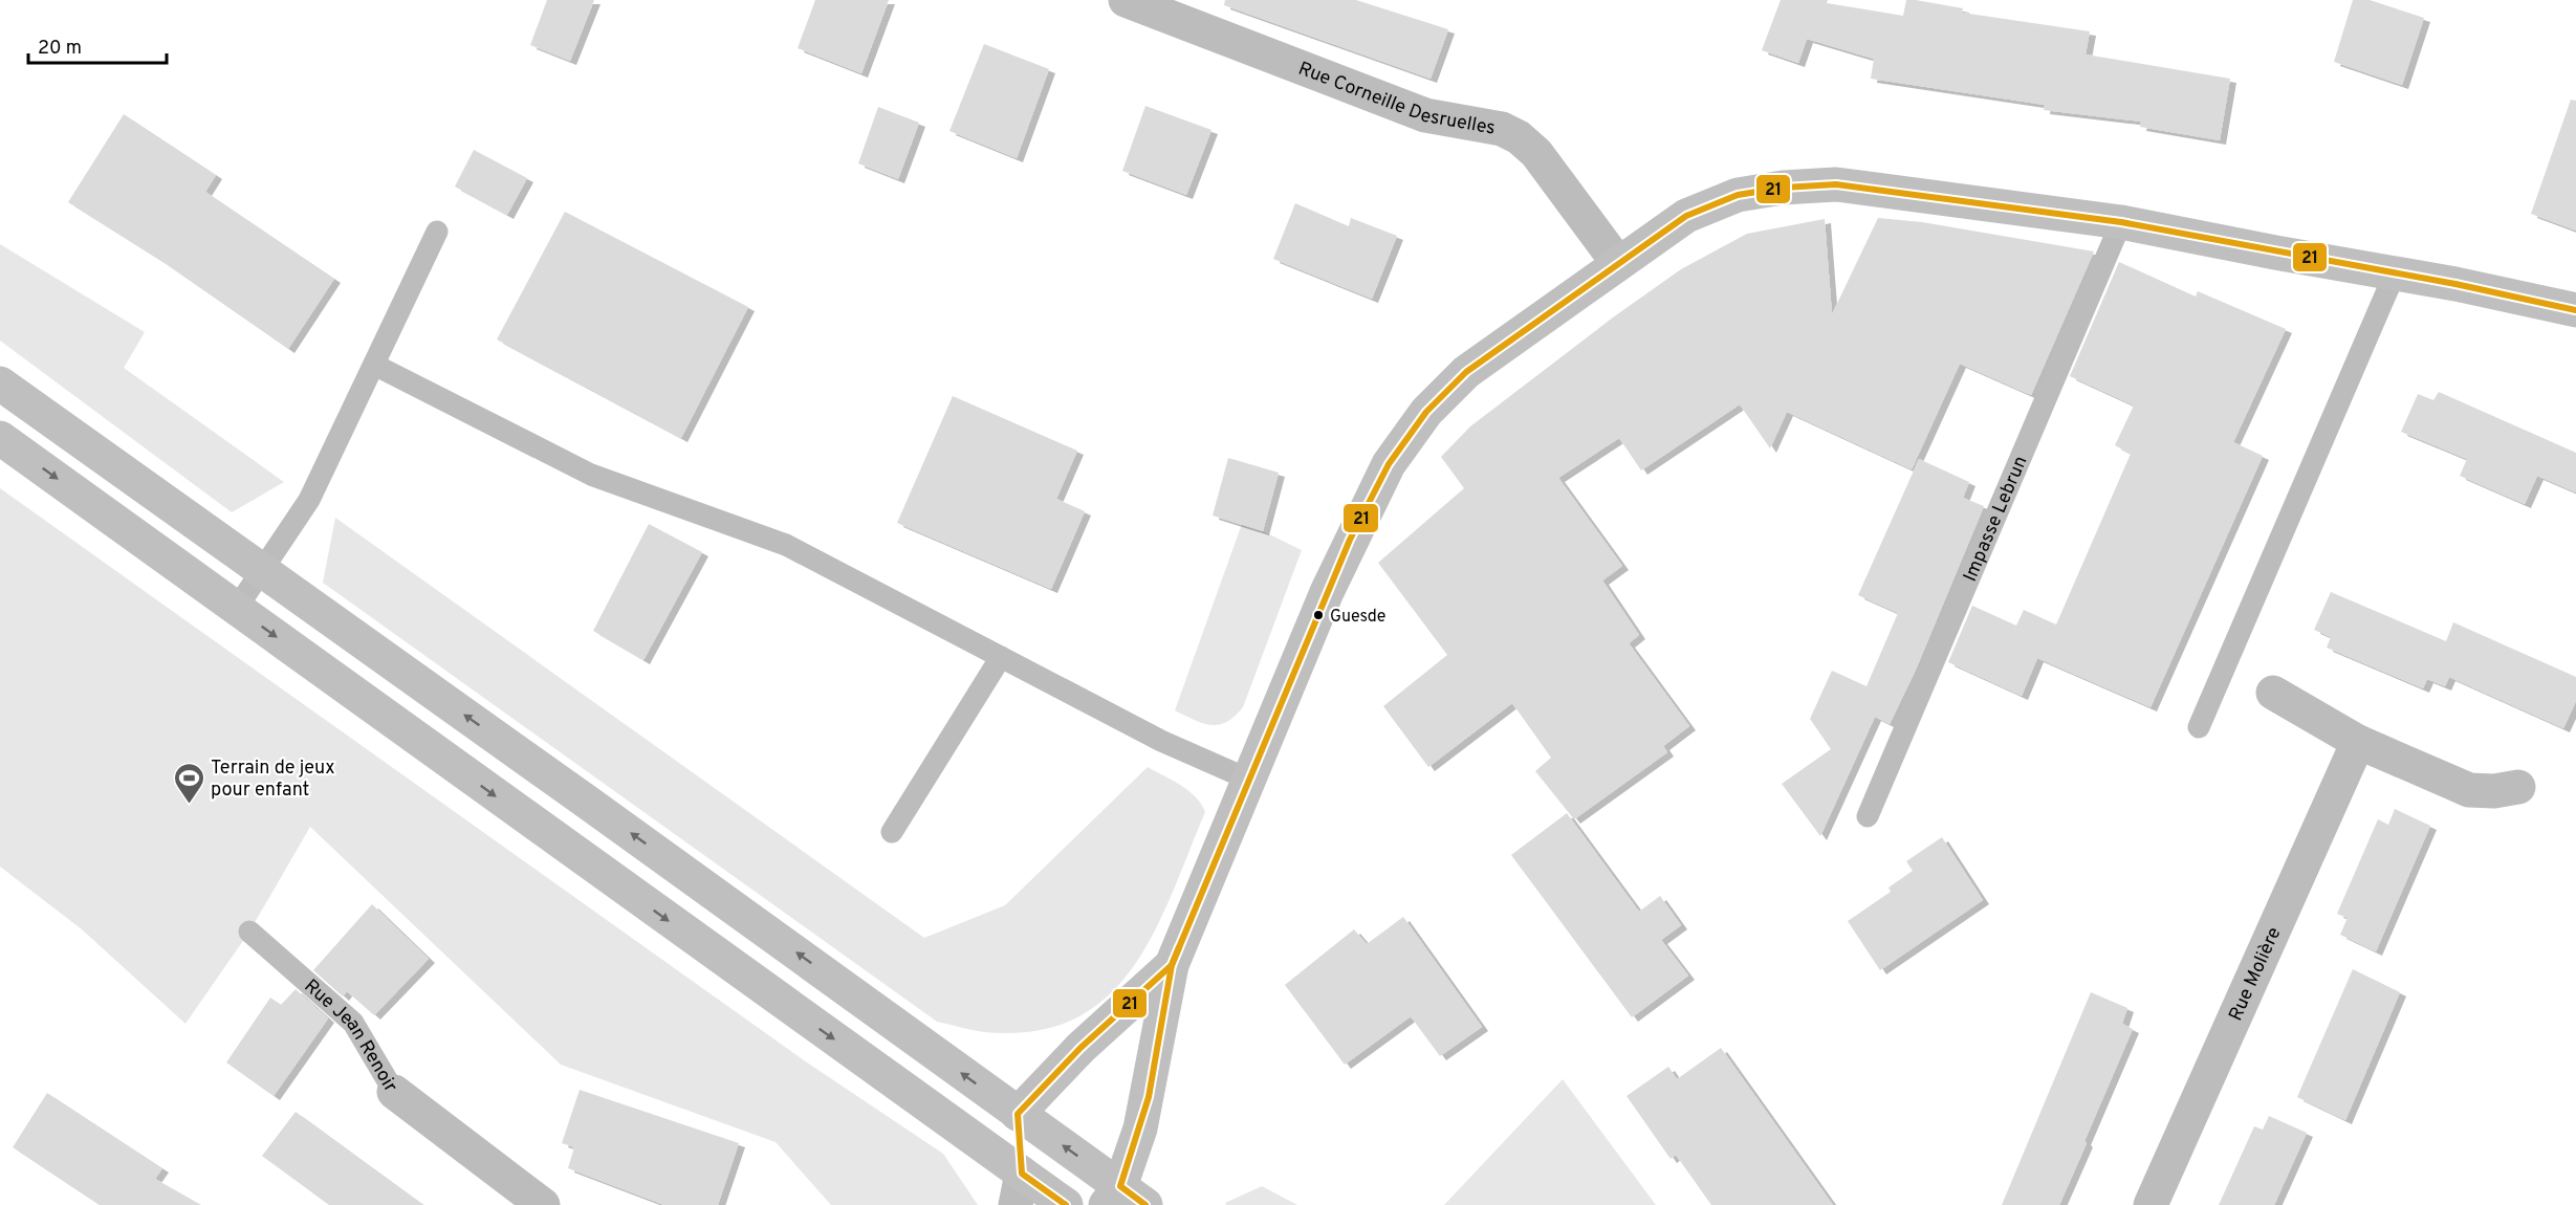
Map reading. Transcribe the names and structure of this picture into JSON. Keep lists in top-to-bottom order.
{
  "streets": {
    "street": ["Rue Corneille Desruelles", "Rue Molière", "Rue Jean Renoir"],
    "lane": ["Impasse Lebrun"]
  },
  "places": {
    "other": ["Guesde"],
    "sports": ["Terrain de jeux pour enfant"]
  },
  "lines": ["transit line 21"],
  "scale_bar": "20 m"
}
